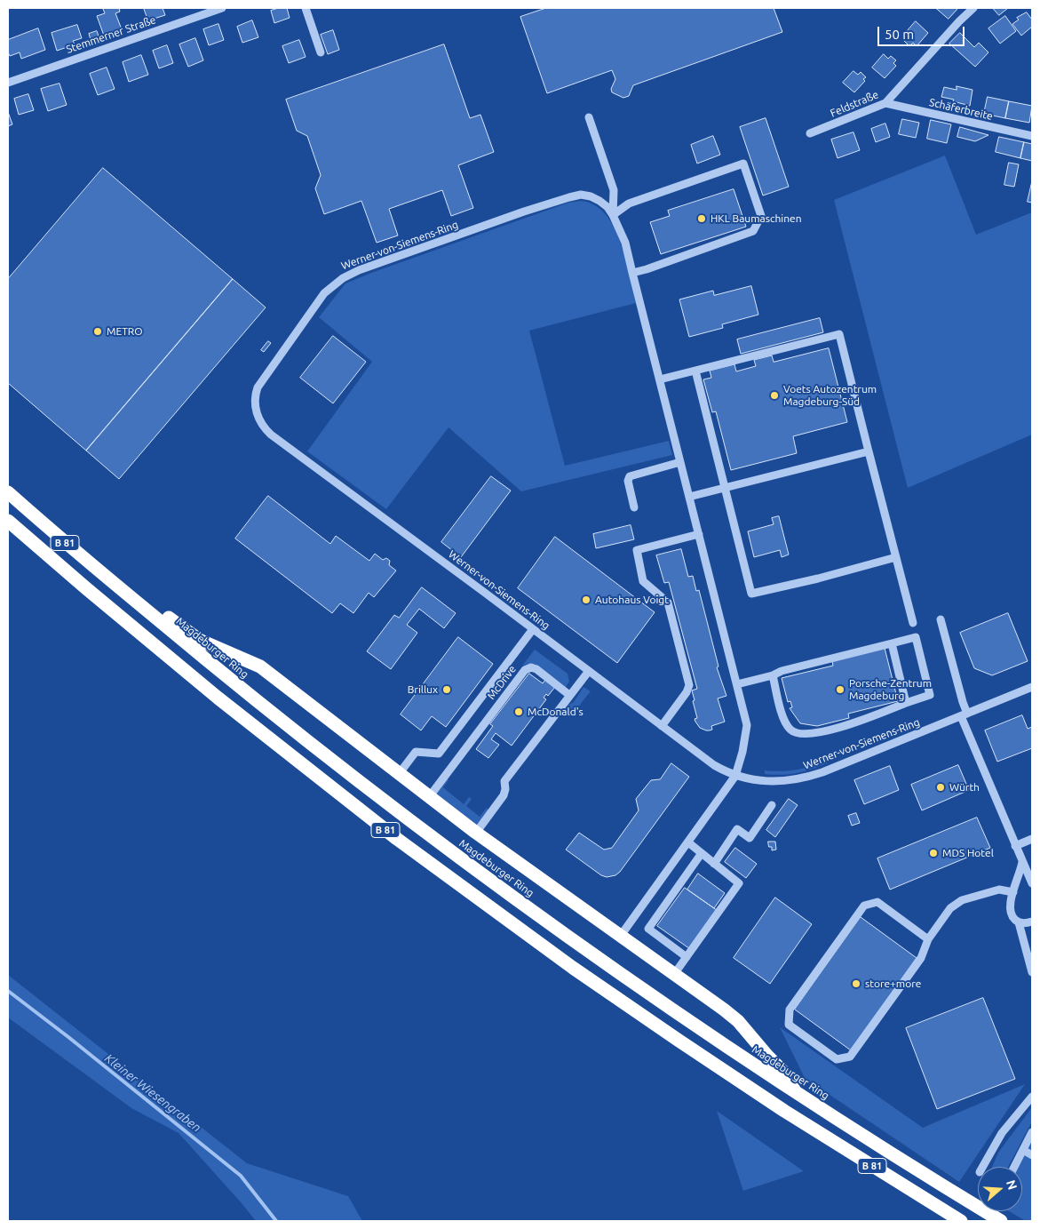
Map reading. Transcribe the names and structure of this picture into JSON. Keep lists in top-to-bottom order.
{
  "streets": {
    "highway": ["B 81", "Magdeburger Ring"],
    "street": [
      "Stemmerner Straße",
      "Feldstraße",
      "Schäferbreite",
      "Werner-von-Siemens-Ring",
      "McDrive"
    ]
  },
  "crossings": [
    ["Feldstraße", "Schäferbreite"]
  ],
  "water": ["Kleiner Wiesengraben"],
  "places": [
    "HKL Baumaschinen",
    "METRO",
    "Voets Autozentrum Magdeburg-Süd",
    "Autohaus Voigt",
    "Brillux",
    "Porsche-Zentrum Magdeburg",
    "McDonald's",
    "Würth",
    "MDS Hotel",
    "store+more"
  ],
  "scale_bar": "50 m",
  "north": "right"
}
